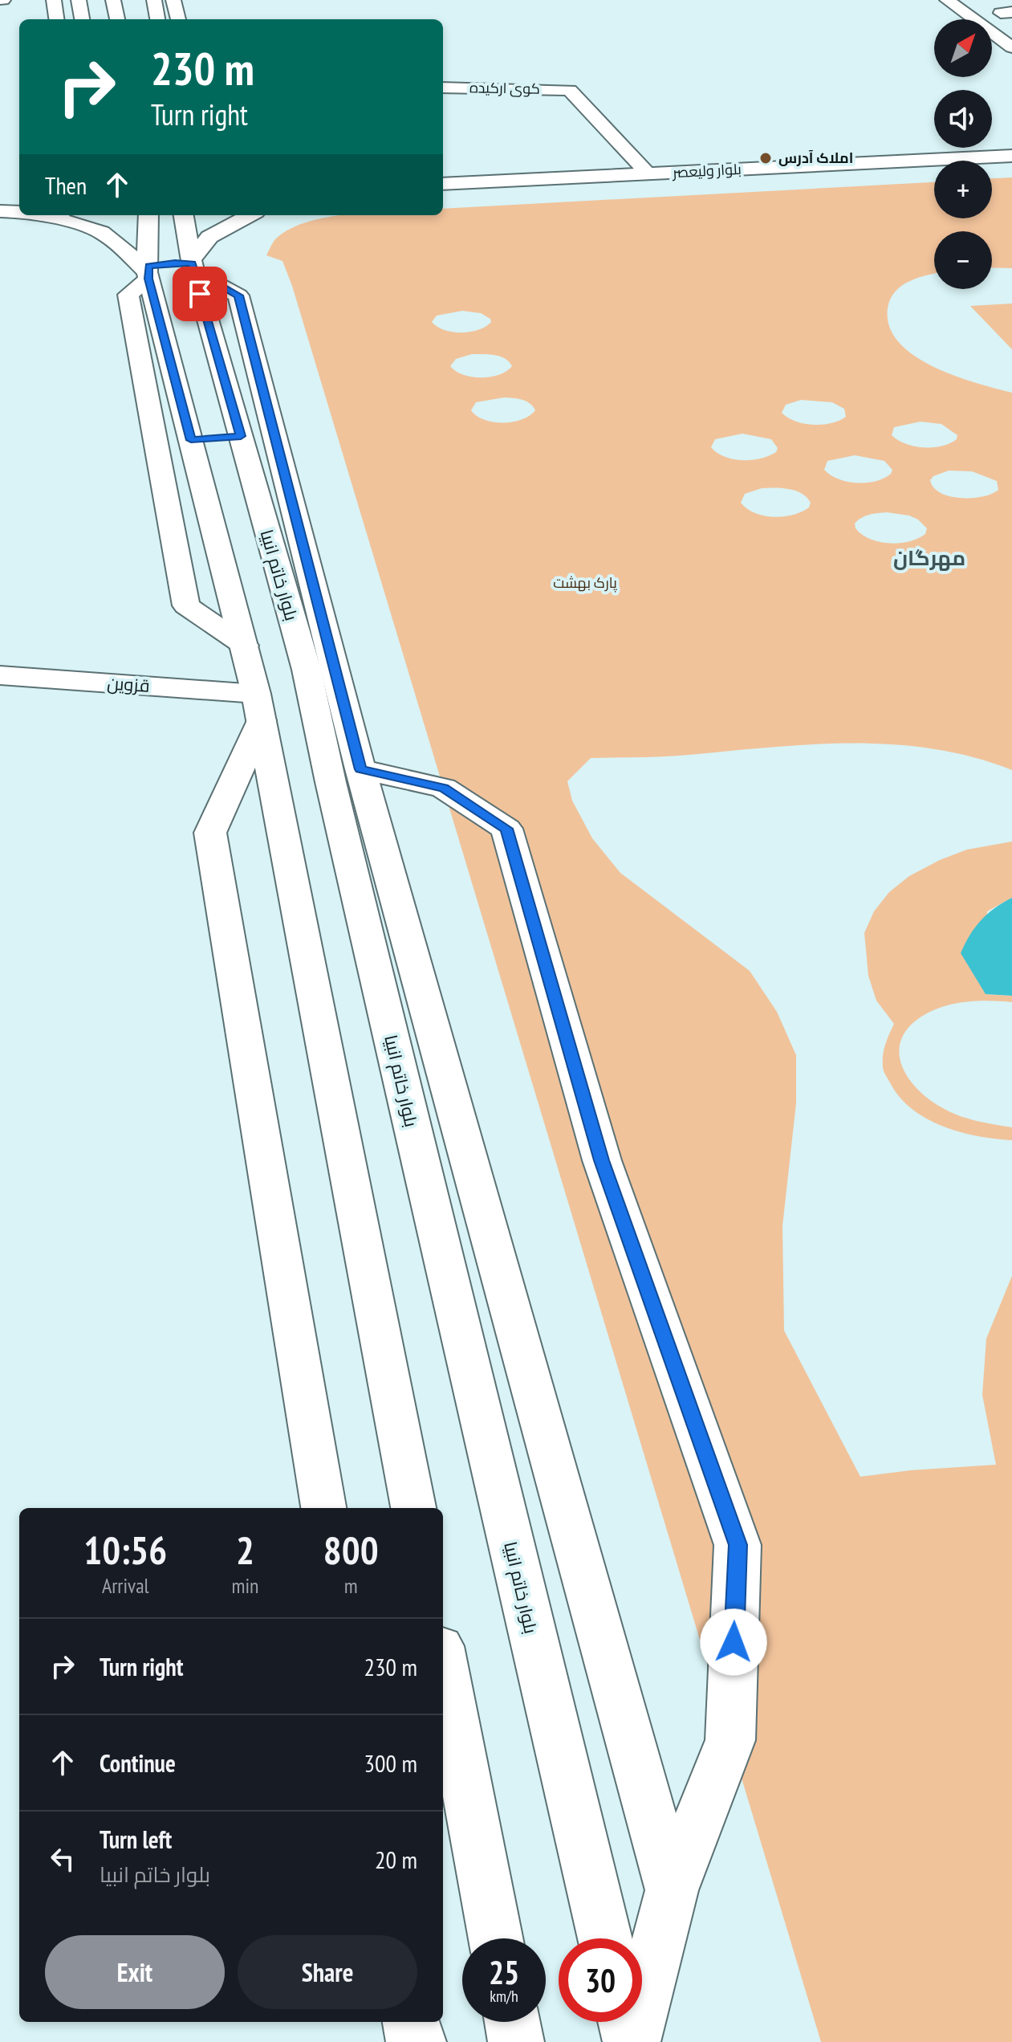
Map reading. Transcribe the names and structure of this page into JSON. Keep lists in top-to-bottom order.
{
  "streets": {
    "main road": [
      "کوی ارکیده",
      "بلوار ولیعصر",
      "بلوار خاتم انبیا",
      "قزوین"
    ]
  },
  "crossings": [
    ["کوی ارکیده", "بلوار ولیعصر"]
  ],
  "districts": ["مهرگان"],
  "parks": ["پارک بهشت"],
  "places": ["املاک آدرس"],
  "north": "top right",
  "page": {
    "map_buttons": ["+", "−"],
    "turn": ["230 m", "Turn right"],
    "then": "Then",
    "eta": [
      "10:56",
      "Arrival",
      "2",
      "min",
      "800",
      "m"
    ],
    "list": [
      {
        "name": "Turn right",
        "value": "230 m"
      },
      {
        "name": "Continue",
        "value": "300 m"
      },
      {
        "name": "Turn left",
        "note": "بلوار خاتم انبیا",
        "value": "20 m"
      }
    ],
    "buttons": ["Exit", "Share"],
    "speed": "25 km/h",
    "limit": "30"
  }
}
